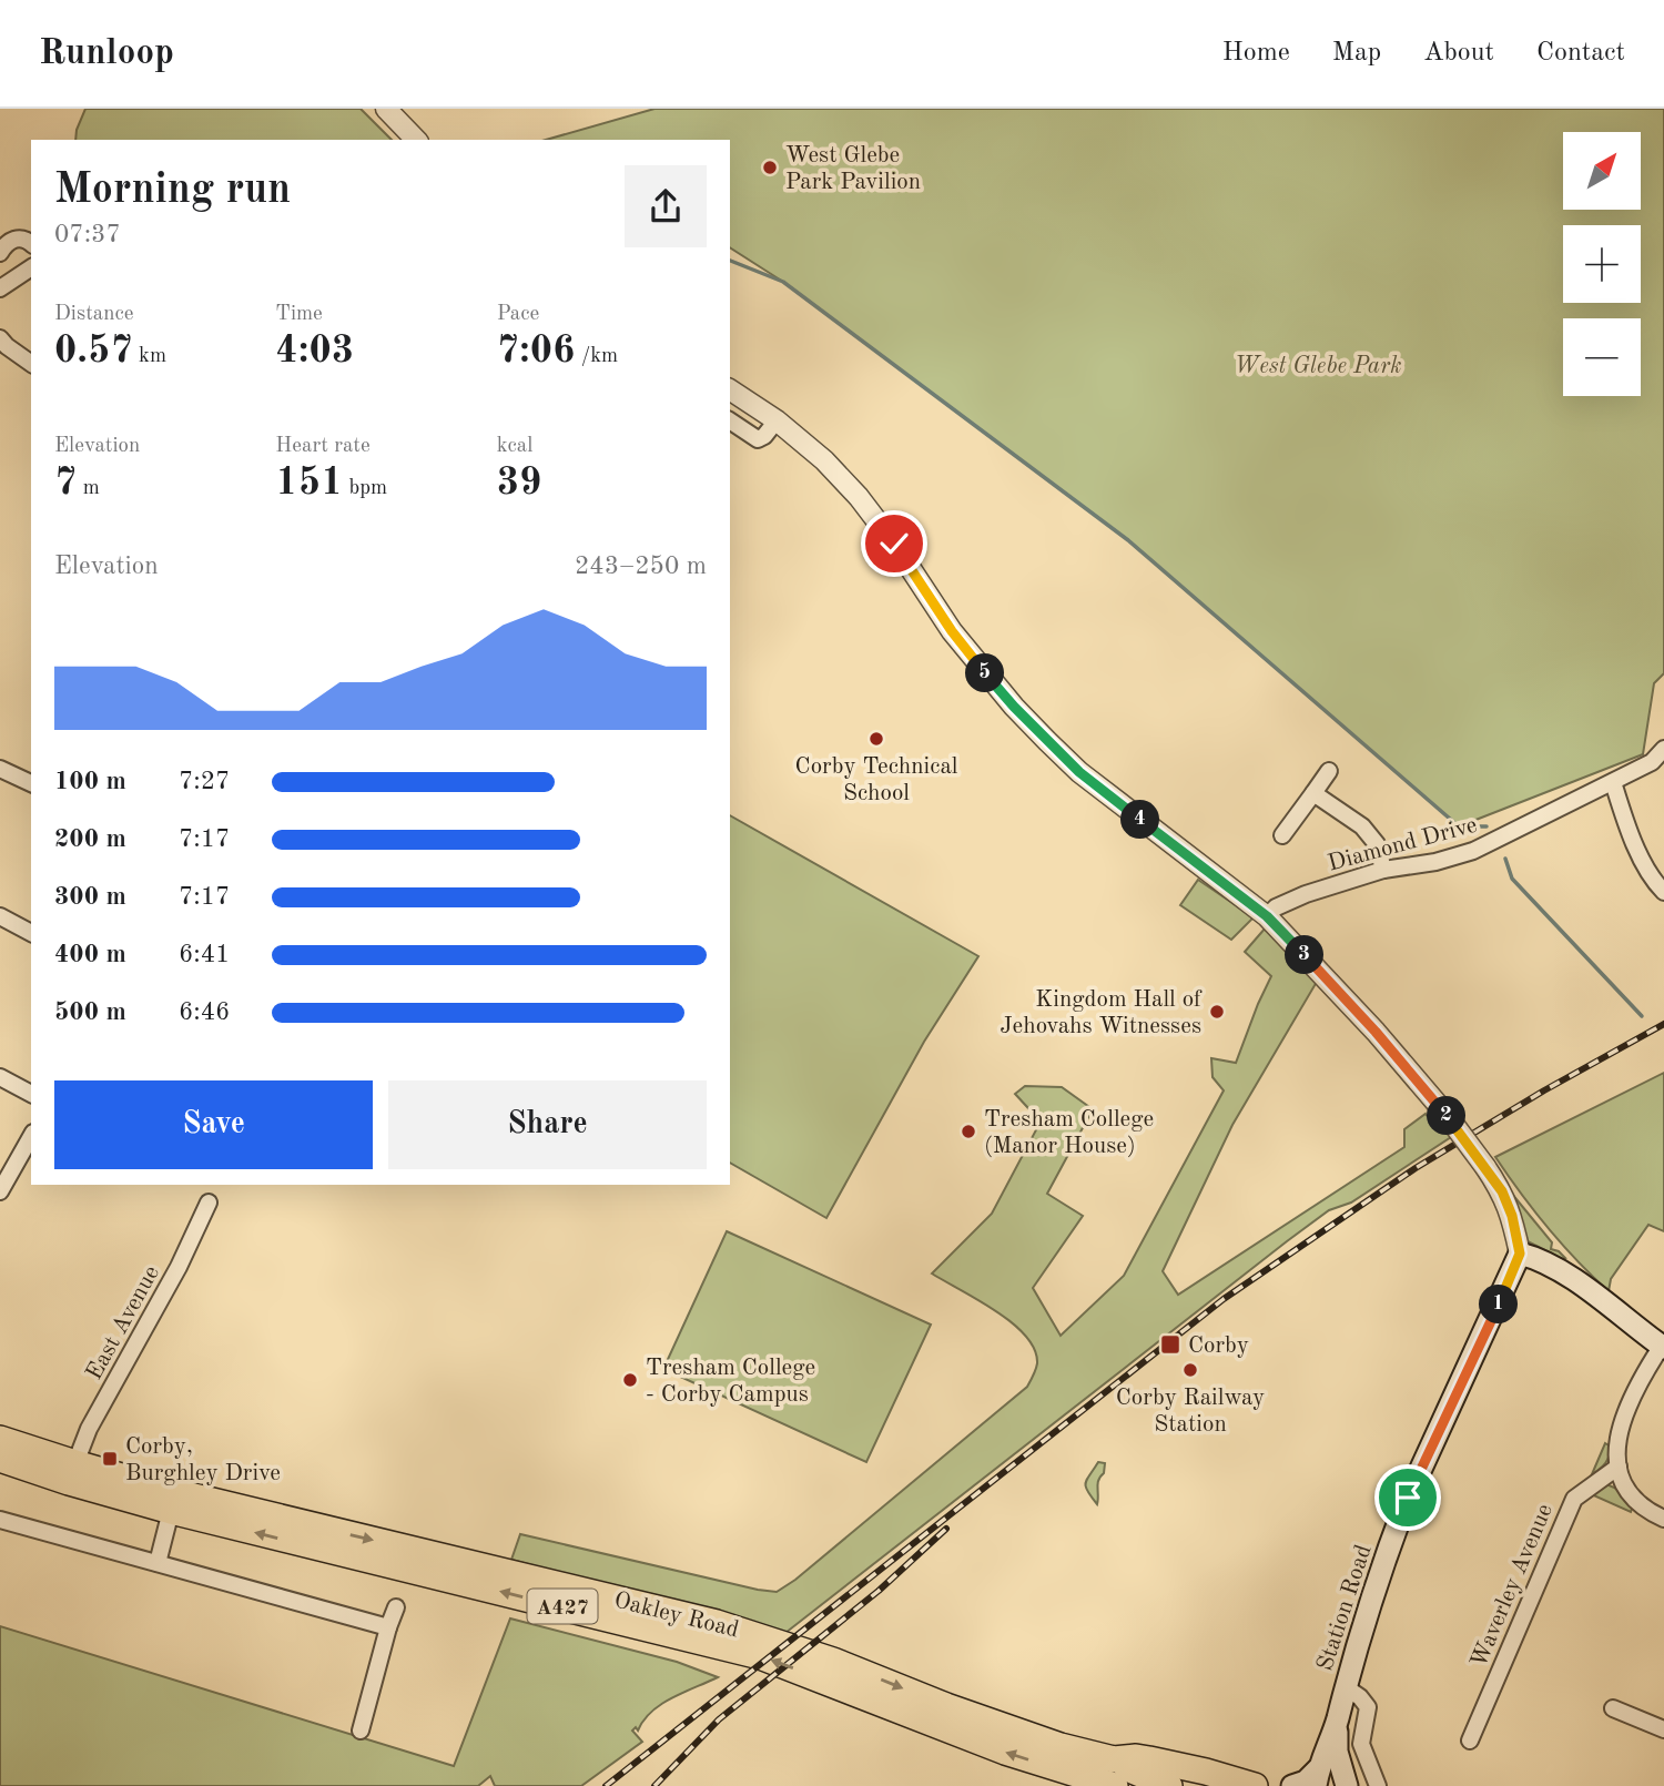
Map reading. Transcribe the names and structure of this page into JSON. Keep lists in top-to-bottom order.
{
  "streets": {
    "highway": ["A427", "Oakley Road"],
    "main road": ["Station Road"],
    "street": ["Diamond Drive", "East Avenue", "Waverley Avenue"]
  },
  "crossings": [
    ["East Avenue", "Oakley Road"]
  ],
  "parks": ["West Glebe Park"],
  "places": {
    "other": [
      "West Glebe Park Pavilion",
      "Corby Technical School",
      "Kingdom Hall of Jehovahs Witnesses",
      "Tresham College (Manor House)",
      "Corby Railway Station",
      "Tresham College - Corby Campus"
    ],
    "transit": ["Corby", "Corby, Burghley Drive"]
  },
  "north": "top right",
  "page": {
    "header": "Runloop",
    "nav": [
      "Home",
      "Map",
      "About",
      "Contact"
    ],
    "map_buttons": ["+", "−"],
    "heading": ["Morning run", "07:37"],
    "stats": [
      ["Distance", "0.57 km"],
      ["Time", "4:03"],
      ["Pace", "7:06 /km"],
      ["Elevation", "7 m"],
      ["Heart rate", "151 bpm"],
      ["kcal", "39"]
    ],
    "chart": ["Elevation", "243–250 m"],
    "pins": [
      "5",
      "4",
      "3",
      "2",
      "1"
    ],
    "list": [
      {
        "name": "100 m",
        "note": "7:27"
      },
      {
        "name": "200 m",
        "note": "7:17"
      },
      {
        "name": "300 m",
        "note": "7:17"
      },
      {
        "name": "400 m",
        "note": "6:41"
      },
      {
        "name": "500 m",
        "note": "6:46"
      }
    ],
    "buttons": ["Save", "Share"]
  }
}
